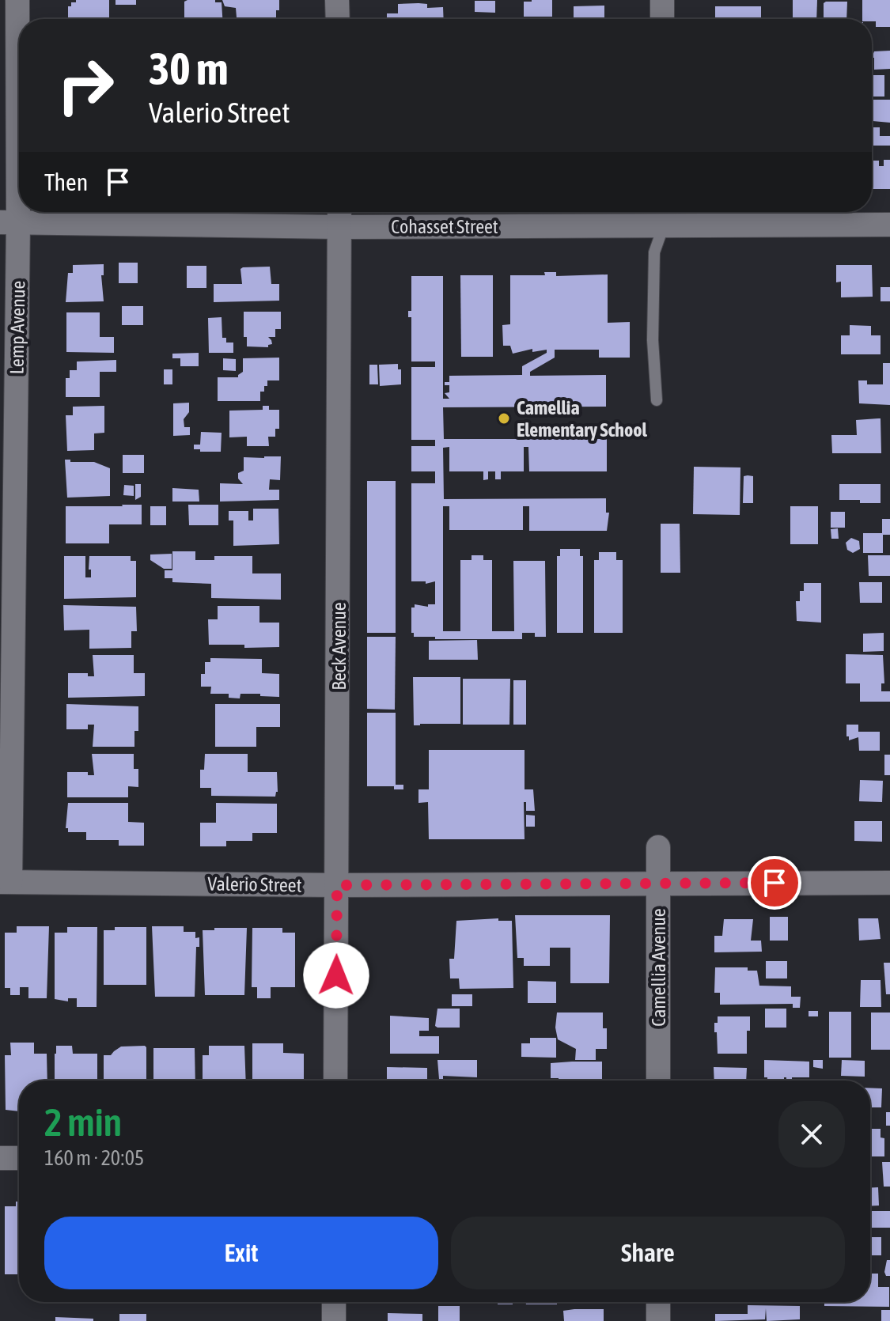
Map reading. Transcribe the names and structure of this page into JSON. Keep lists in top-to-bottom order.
{
  "streets": {
    "street": [
      "Cohasset Street",
      "Lemp Avenue",
      "Beck Avenue",
      "Valerio Street",
      "Camellia Avenue"
    ]
  },
  "crossings": [
    ["Cohasset Street", "Lemp Avenue"],
    ["Cohasset Street", "Beck Avenue"],
    ["Lemp Avenue", "Valerio Street"],
    ["Beck Avenue", "Valerio Street"],
    ["Valerio Street", "Camellia Avenue"]
  ],
  "places": ["Camellia Elementary School"],
  "page": {
    "turn": ["30 m", "Valerio Street"],
    "then": "Then",
    "heading": ["2 min", "160 m · 20:05"],
    "buttons": ["Exit", "Share"]
  }
}
